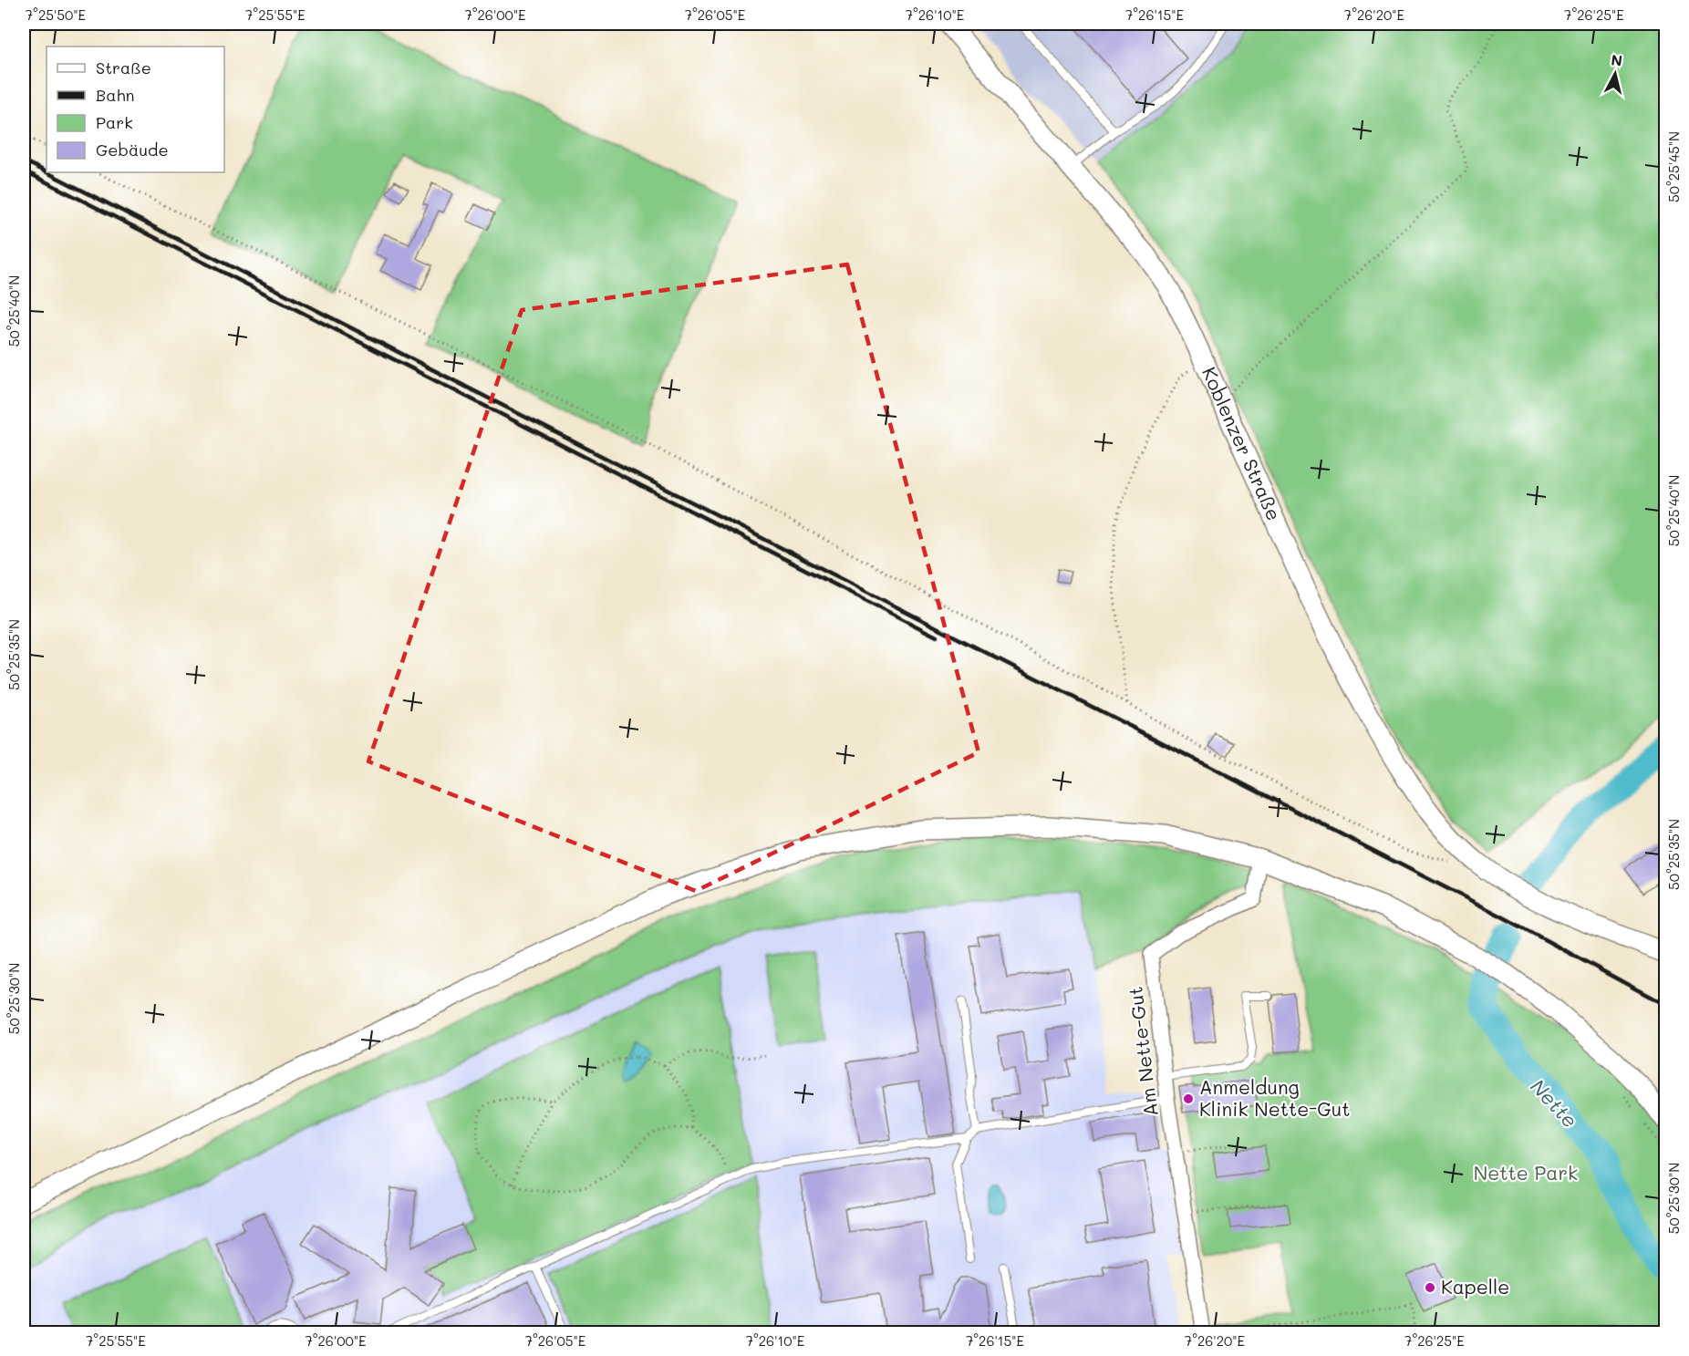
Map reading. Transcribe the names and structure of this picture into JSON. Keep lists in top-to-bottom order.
{
  "streets": {
    "main road": ["Koblenzer Straße"],
    "street": ["Am Nette-Gut"]
  },
  "water": ["Nette"],
  "parks": ["Nette Park"],
  "places": ["Anmeldung Klinik Nette-Gut", "Kapelle"],
  "legend": [
    "Straße",
    "Bahn",
    "Park",
    "Gebäude"
  ],
  "north": "top",
  "coordinates": [
    "7°25'50\"E",
    "7°25'55\"E",
    "7°26'00\"E",
    "7°26'05\"E",
    "7°26'10\"E",
    "7°26'15\"E",
    "7°26'20\"E",
    "7°26'25\"E",
    "50°25'45\"N",
    "50°25'40\"N",
    "50°25'35\"N",
    "50°25'30\"N"
  ]
}
